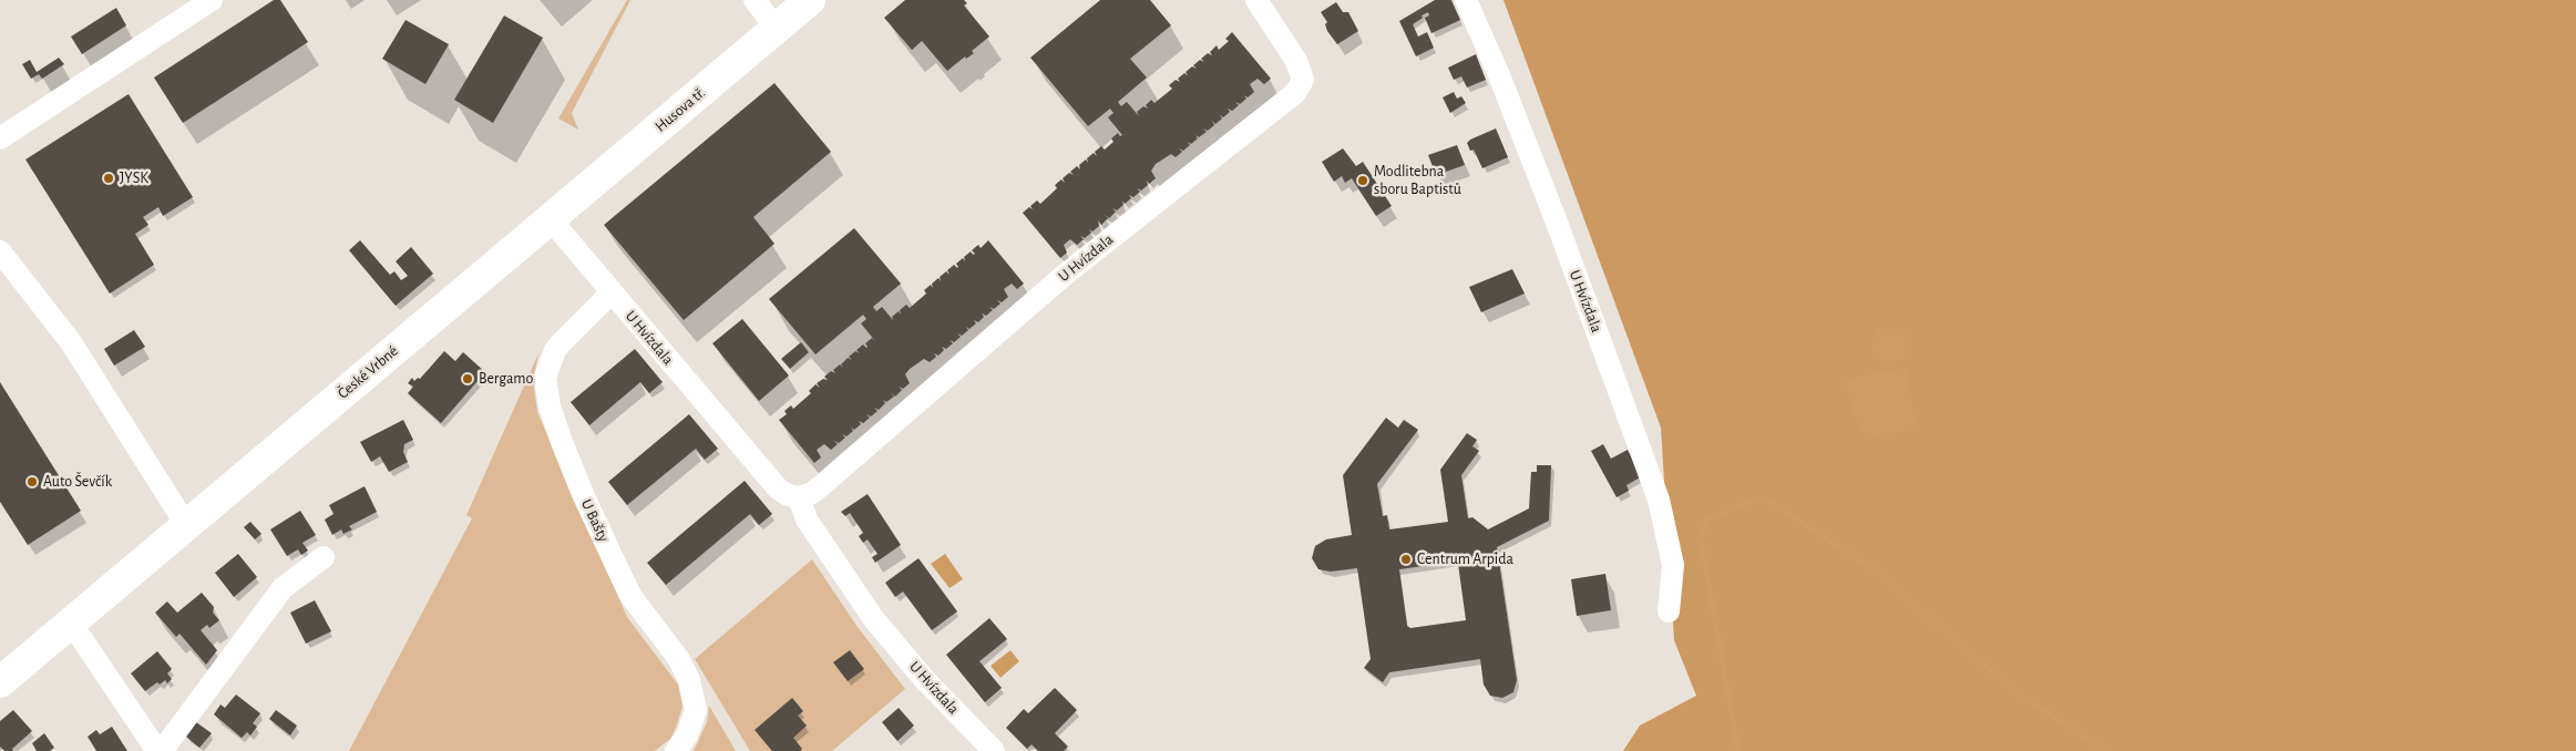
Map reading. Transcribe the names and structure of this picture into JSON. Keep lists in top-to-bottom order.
{
  "streets": {
    "street": [
      "Husova tř.",
      "U Hvízdala",
      "České Vrbné",
      "U Bašty"
    ]
  },
  "crossings": [
    ["Husova tř.", "U Hvízdala"],
    ["Husova tř.", "České Vrbné"],
    ["U Hvízdala", "České Vrbné"],
    ["U Hvízdala", "U Bašty"]
  ],
  "places": [
    "JYSK",
    "Modlitebna sboru Baptistů",
    "Bergamo",
    "Auto Ševčík",
    "Centrum Arpida"
  ]
}
